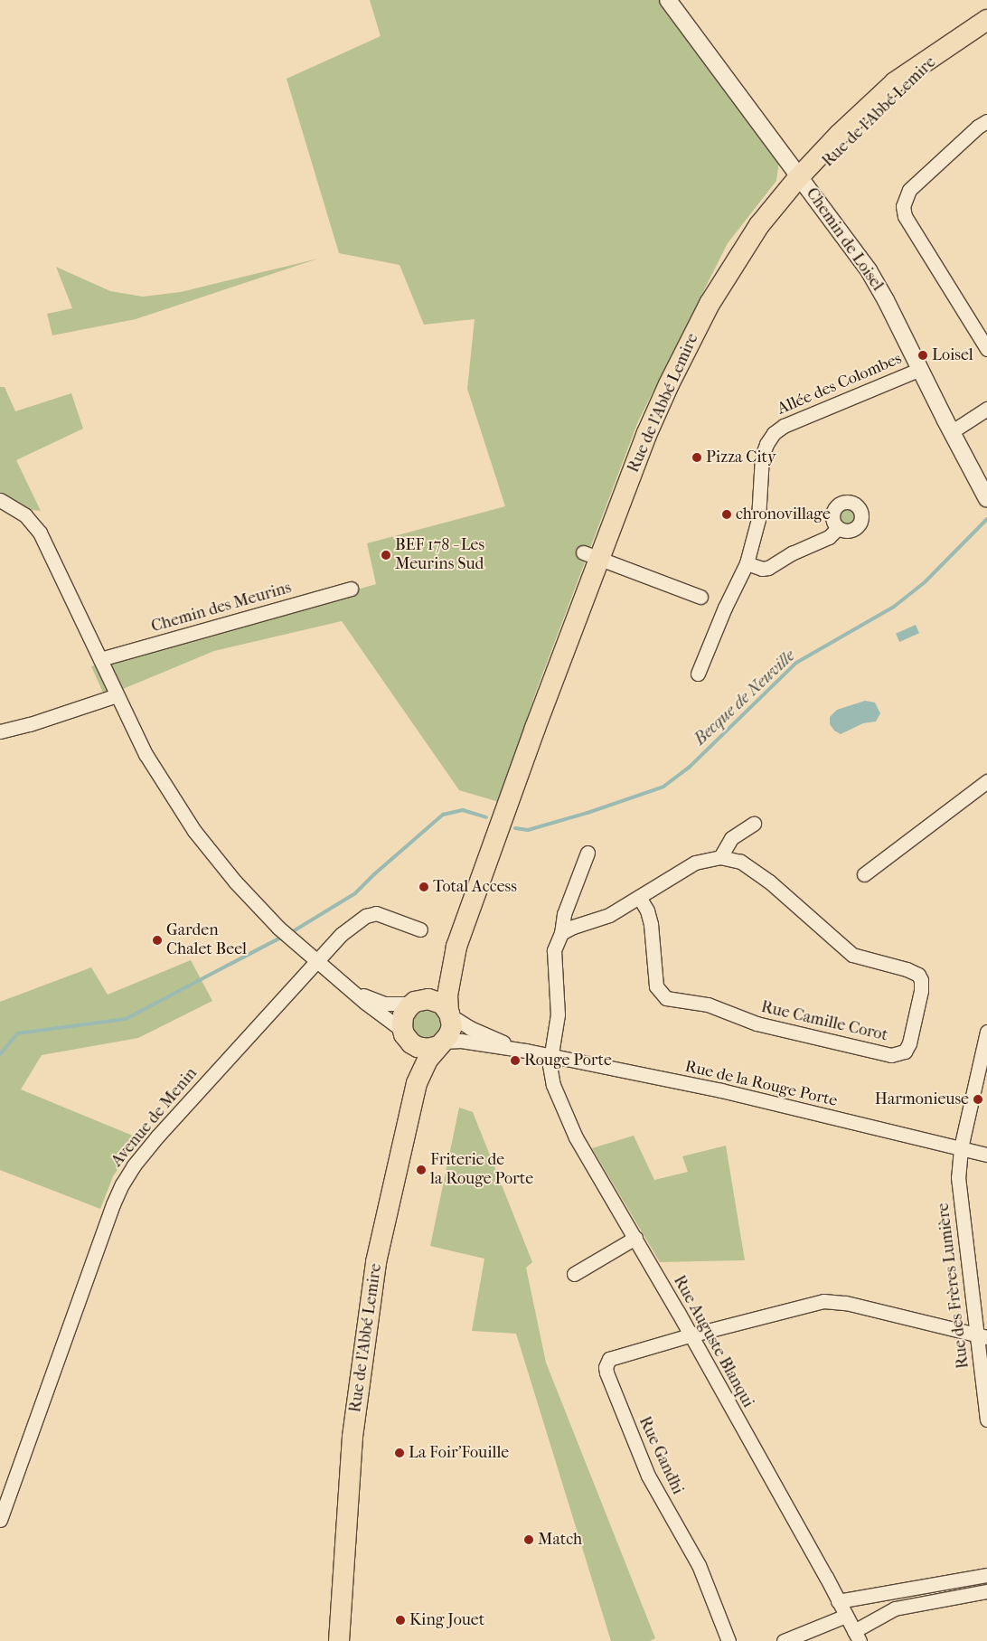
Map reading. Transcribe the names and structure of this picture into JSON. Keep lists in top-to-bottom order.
{
  "streets": {
    "main road": ["Rue de l'Abbé Lemire"],
    "street": [
      "Chemin de Loisel",
      "Allée des Colombes",
      "Chemin des Meurins",
      "Rue Camille Corot",
      "Rue de la Rouge Porte",
      "Avenue de Menin",
      "Rue des Frères Lumière",
      "Rue Auguste Blanqui",
      "Rue Gandhi"
    ]
  },
  "crossings": [
    ["Rue de l'Abbé Lemire", "Chemin de Loisel"],
    ["Rue de l'Abbé Lemire", "Rue de la Rouge Porte"],
    ["Chemin de Loisel", "Allée des Colombes"],
    ["Rue de la Rouge Porte", "Rue des Frères Lumière"],
    ["Rue de la Rouge Porte", "Rue Auguste Blanqui"],
    ["Rue Auguste Blanqui", "Rue Gandhi"]
  ],
  "water": ["Becque de Neuville"],
  "places": [
    "Loisel",
    "Pizza City",
    "chronovillage",
    "BEF 178 - Les Meurins Sud",
    "Total Access",
    "Garden Chalet Beel",
    "Rouge Porte",
    "Harmonieuse",
    "Friterie de la Rouge Porte",
    "La Foir'Fouille",
    "Match",
    "King Jouet"
  ]
}
